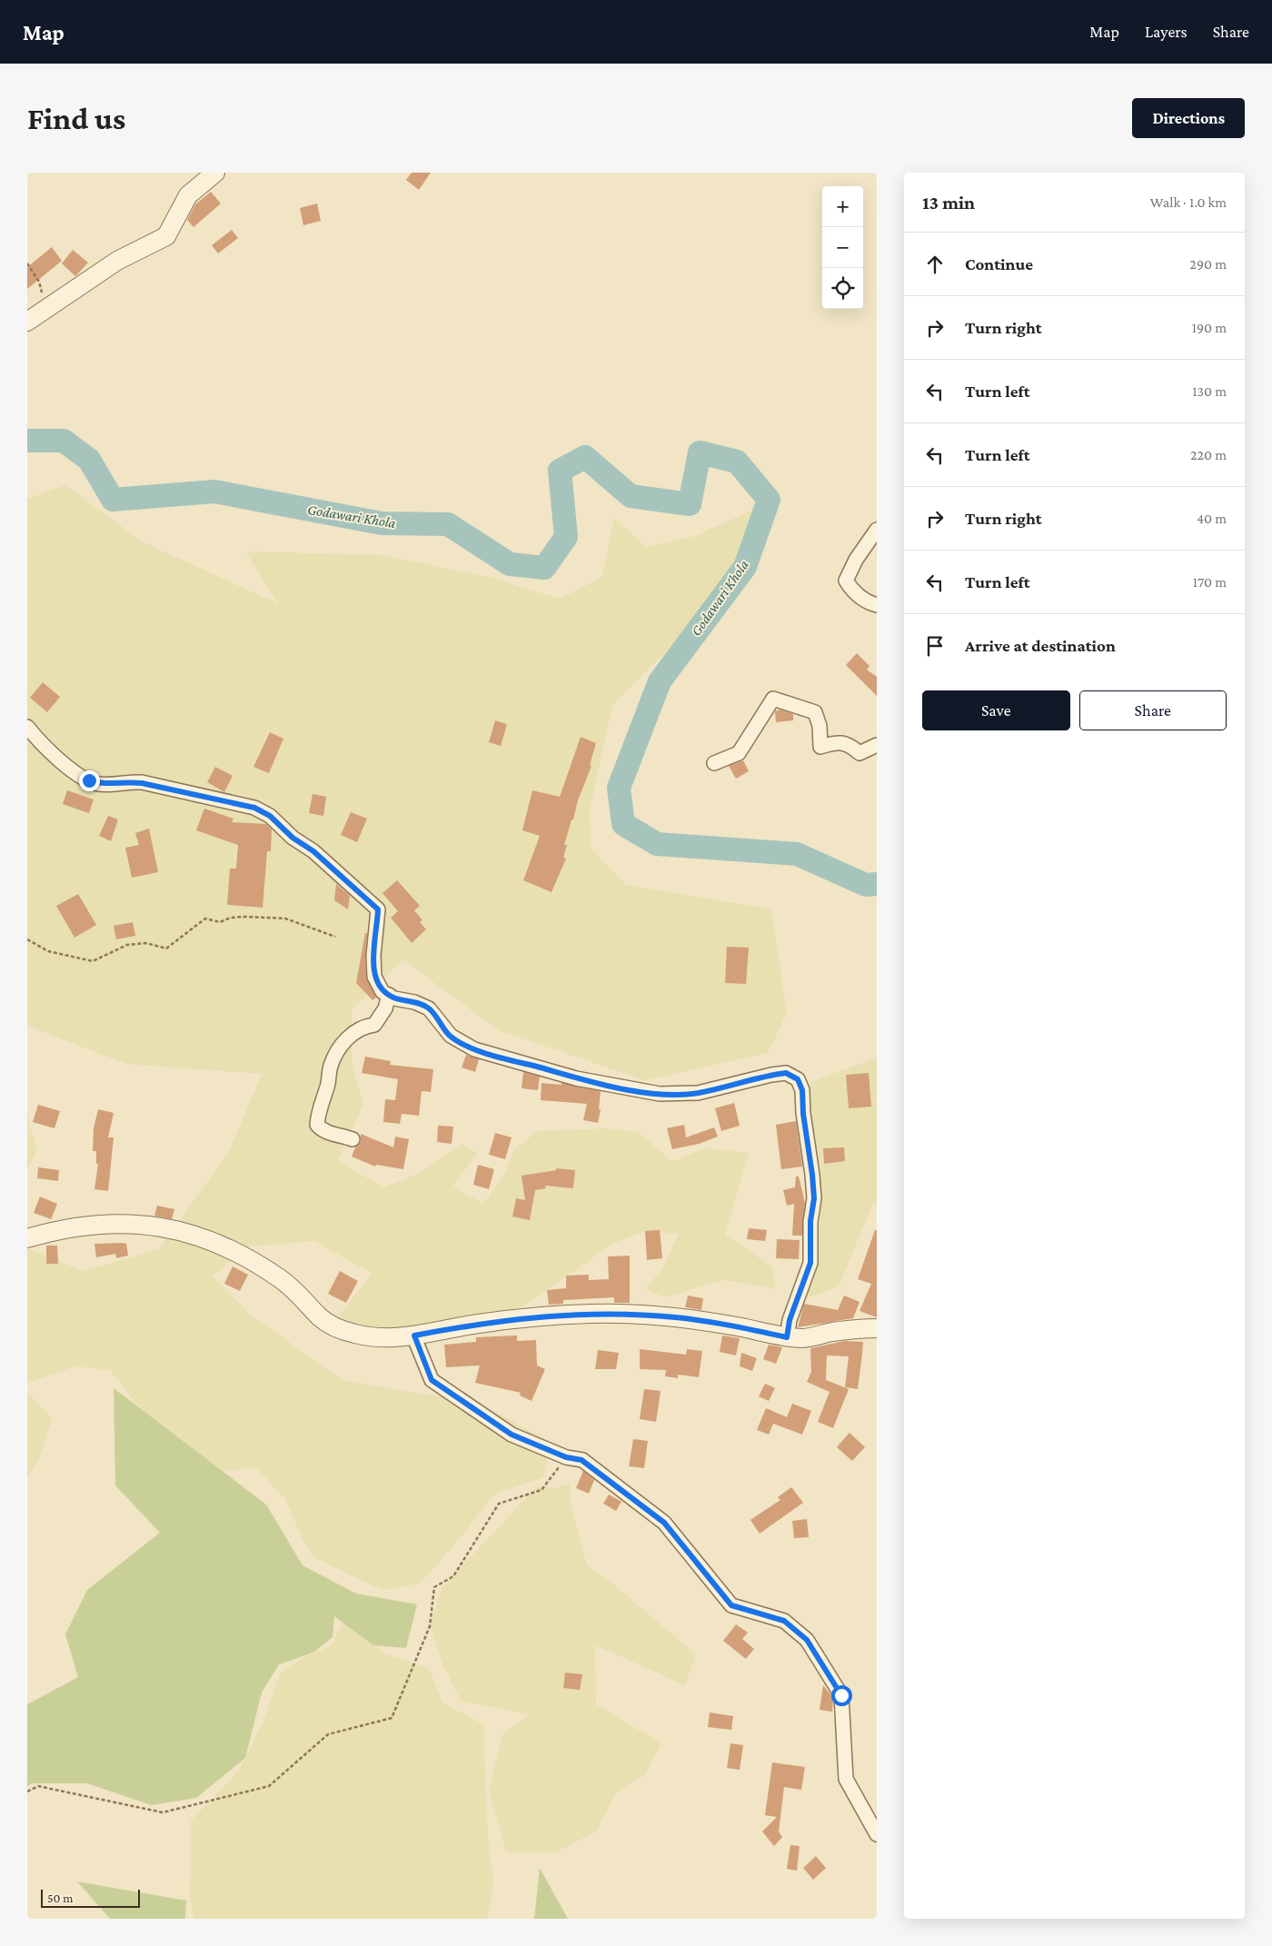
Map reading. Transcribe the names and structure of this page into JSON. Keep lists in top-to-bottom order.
{
  "water": ["Godawari Khola"],
  "scale_bar": "50 m",
  "page": {
    "header": "Map",
    "nav": ["Map", "Layers", "Share"],
    "buttons": [
      "Directions",
      ["Save", "Share"]
    ],
    "title": "Find us",
    "heading": ["13 min", "Walk · 1.0 km"],
    "map_buttons": ["+", "−"],
    "list": [
      ["Continue", "290 m"],
      ["Turn right", "190 m"],
      ["Turn left", "130 m"],
      ["Turn left", "220 m"],
      ["Turn right", "40 m"],
      ["Turn left", "170 m"],
      "Arrive at destination"
    ],
    "scale": "50 m"
  }
}
